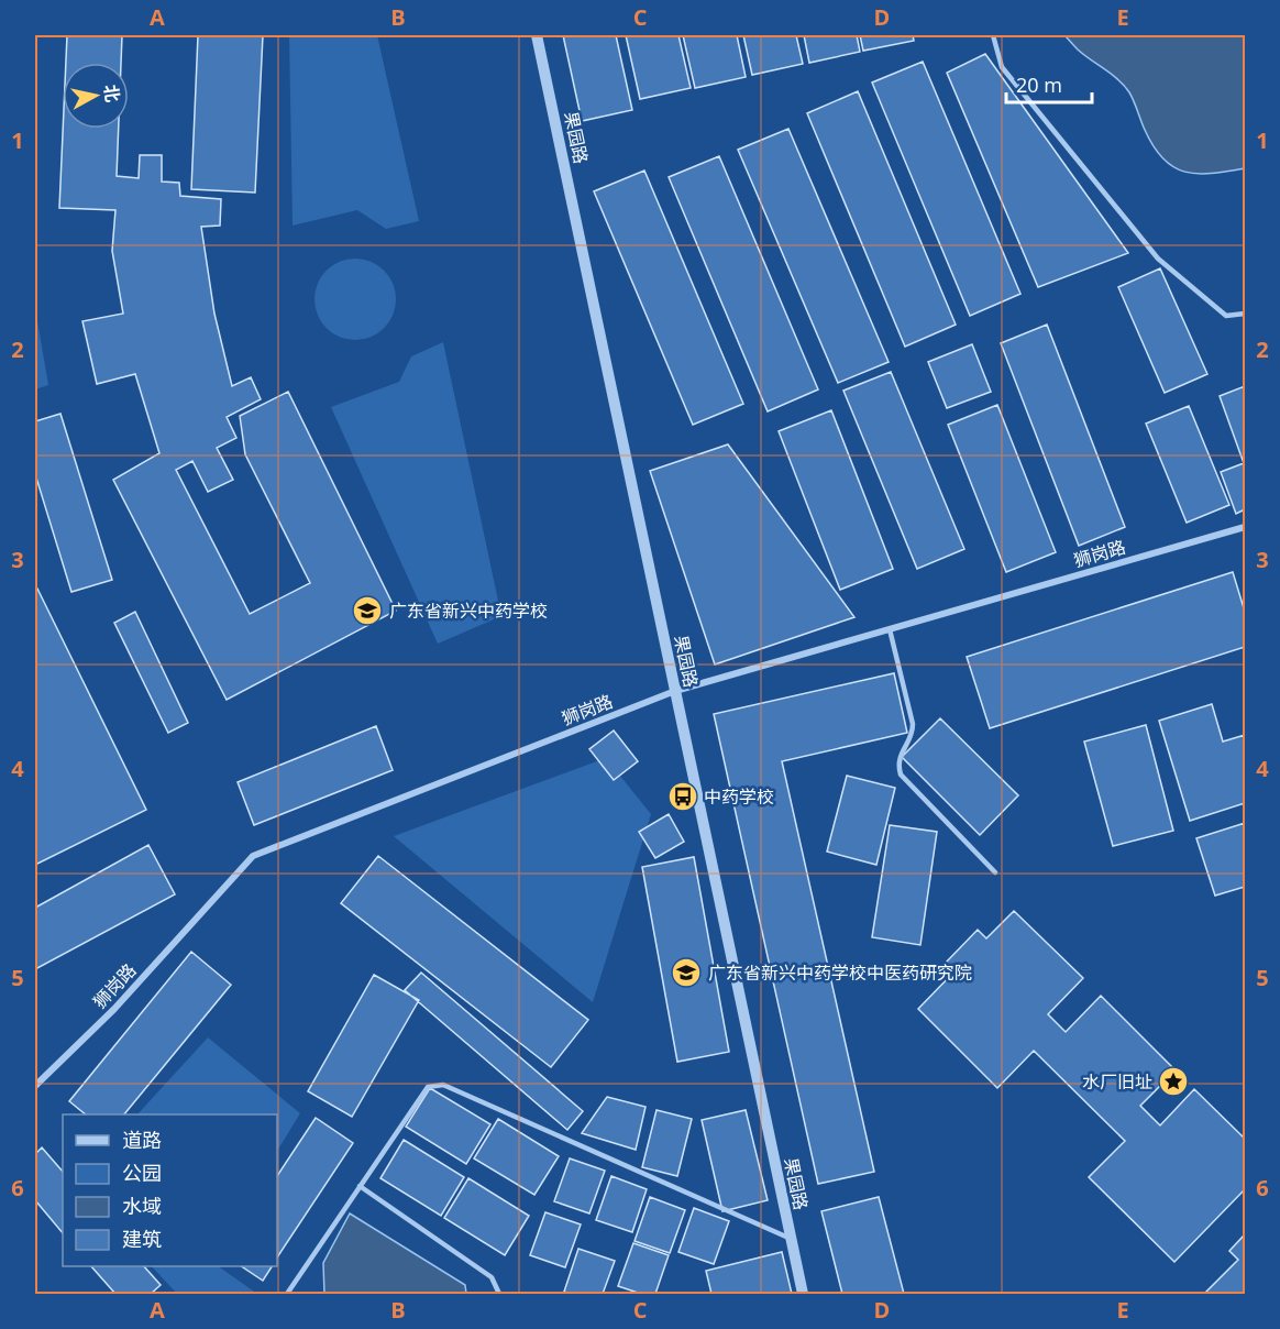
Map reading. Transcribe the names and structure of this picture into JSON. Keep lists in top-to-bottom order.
{
  "streets": {
    "street": ["果园路", "狮岗路"]
  },
  "crossings": [
    ["果园路", "狮岗路"]
  ],
  "places": {
    "school or university": ["广东省新兴中药学校", "广东省新兴中药学校中医药研究院"],
    "bus stop": ["中药学校"],
    "place": ["水厂旧址"]
  },
  "legend": [
    "道路",
    "公园",
    "水域",
    "建筑"
  ],
  "scale_bar": "20 m",
  "north": "right",
  "grid": {
    "columns": [
      "A",
      "B",
      "C",
      "D",
      "E"
    ],
    "rows": [
      "1",
      "2",
      "3",
      "4",
      "5",
      "6"
    ]
  }
}
